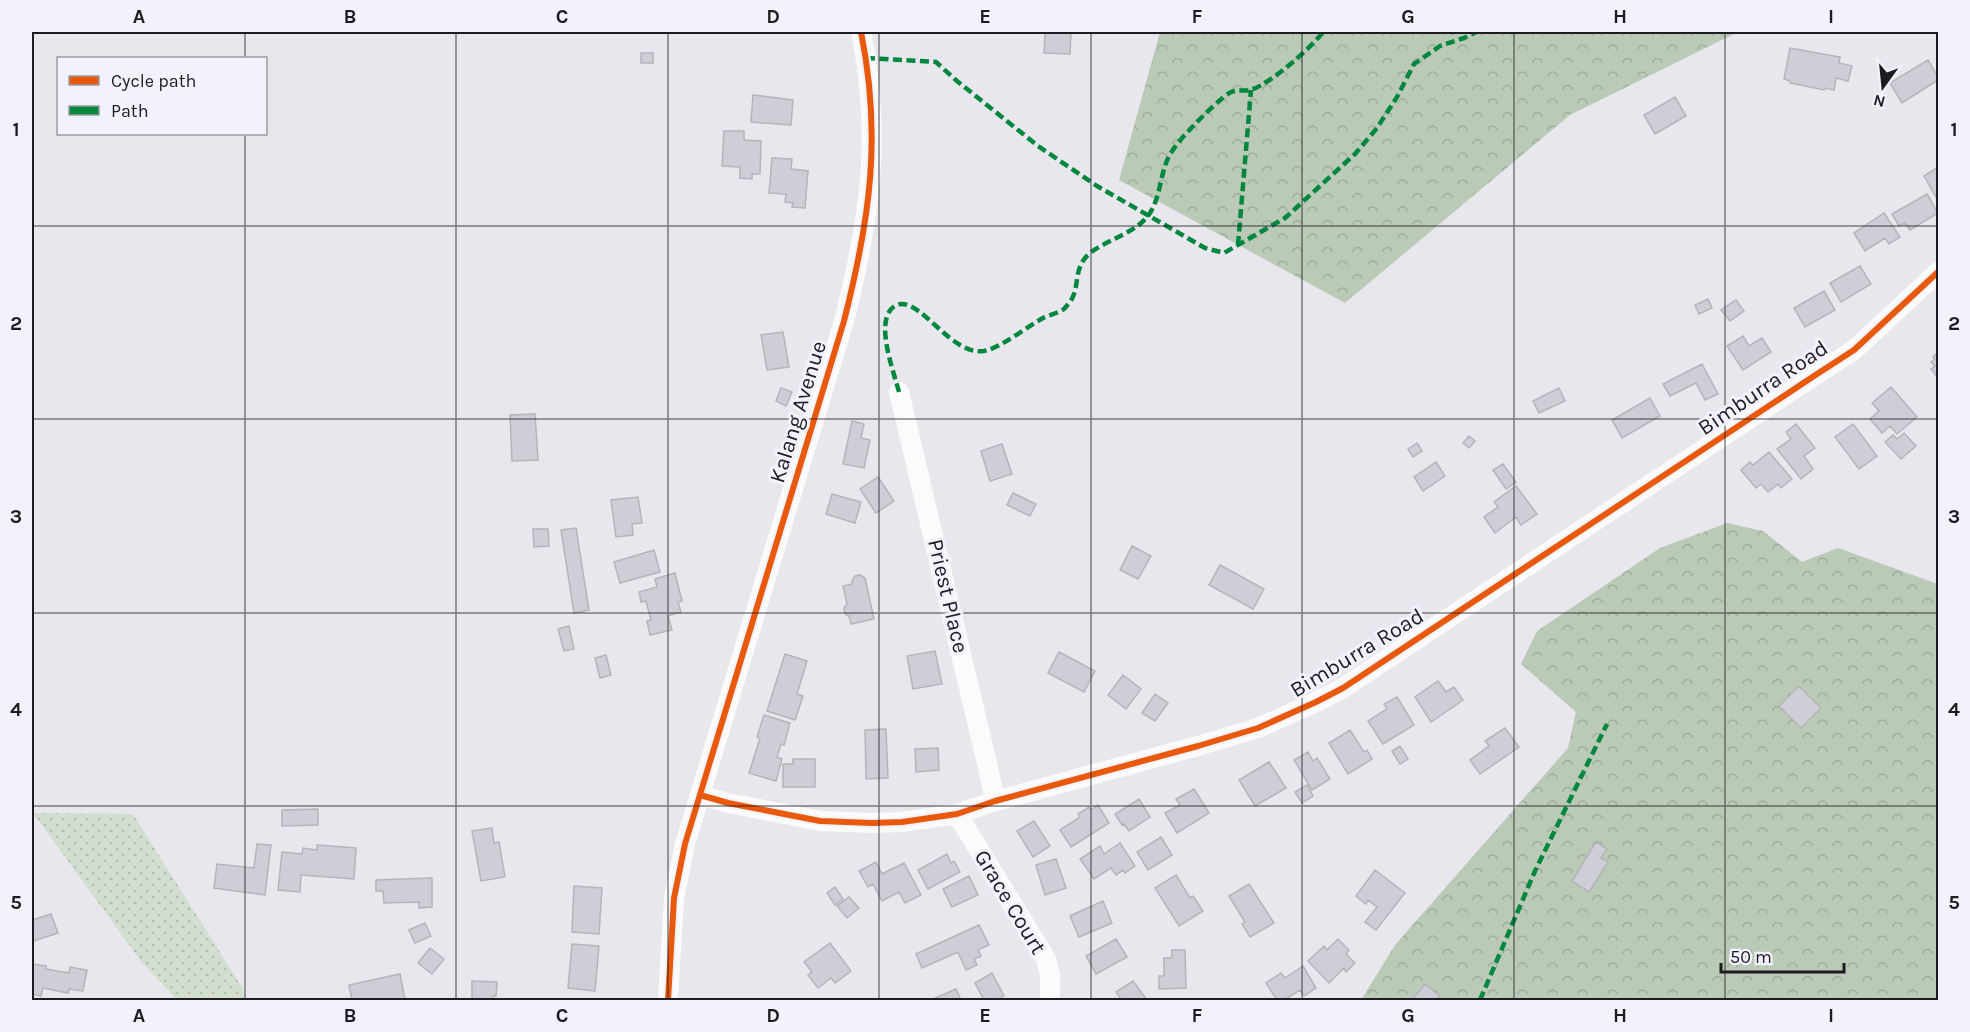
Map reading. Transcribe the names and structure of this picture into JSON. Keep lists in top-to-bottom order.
{
  "streets": {
    "street": [
      "Bimburra Road",
      "Kalang Avenue",
      "Priest Place",
      "Grace Court"
    ]
  },
  "crossings": [
    ["Bimburra Road", "Kalang Avenue"],
    ["Bimburra Road", "Priest Place"],
    ["Bimburra Road", "Grace Court"]
  ],
  "legend": ["Cycle path", "Path"],
  "scale_bar": "50 m",
  "north": "bottom",
  "grid": {
    "columns": [
      "A",
      "B",
      "C",
      "D",
      "E",
      "F",
      "G",
      "H",
      "I"
    ],
    "rows": [
      "1",
      "2",
      "3",
      "4",
      "5"
    ]
  }
}
